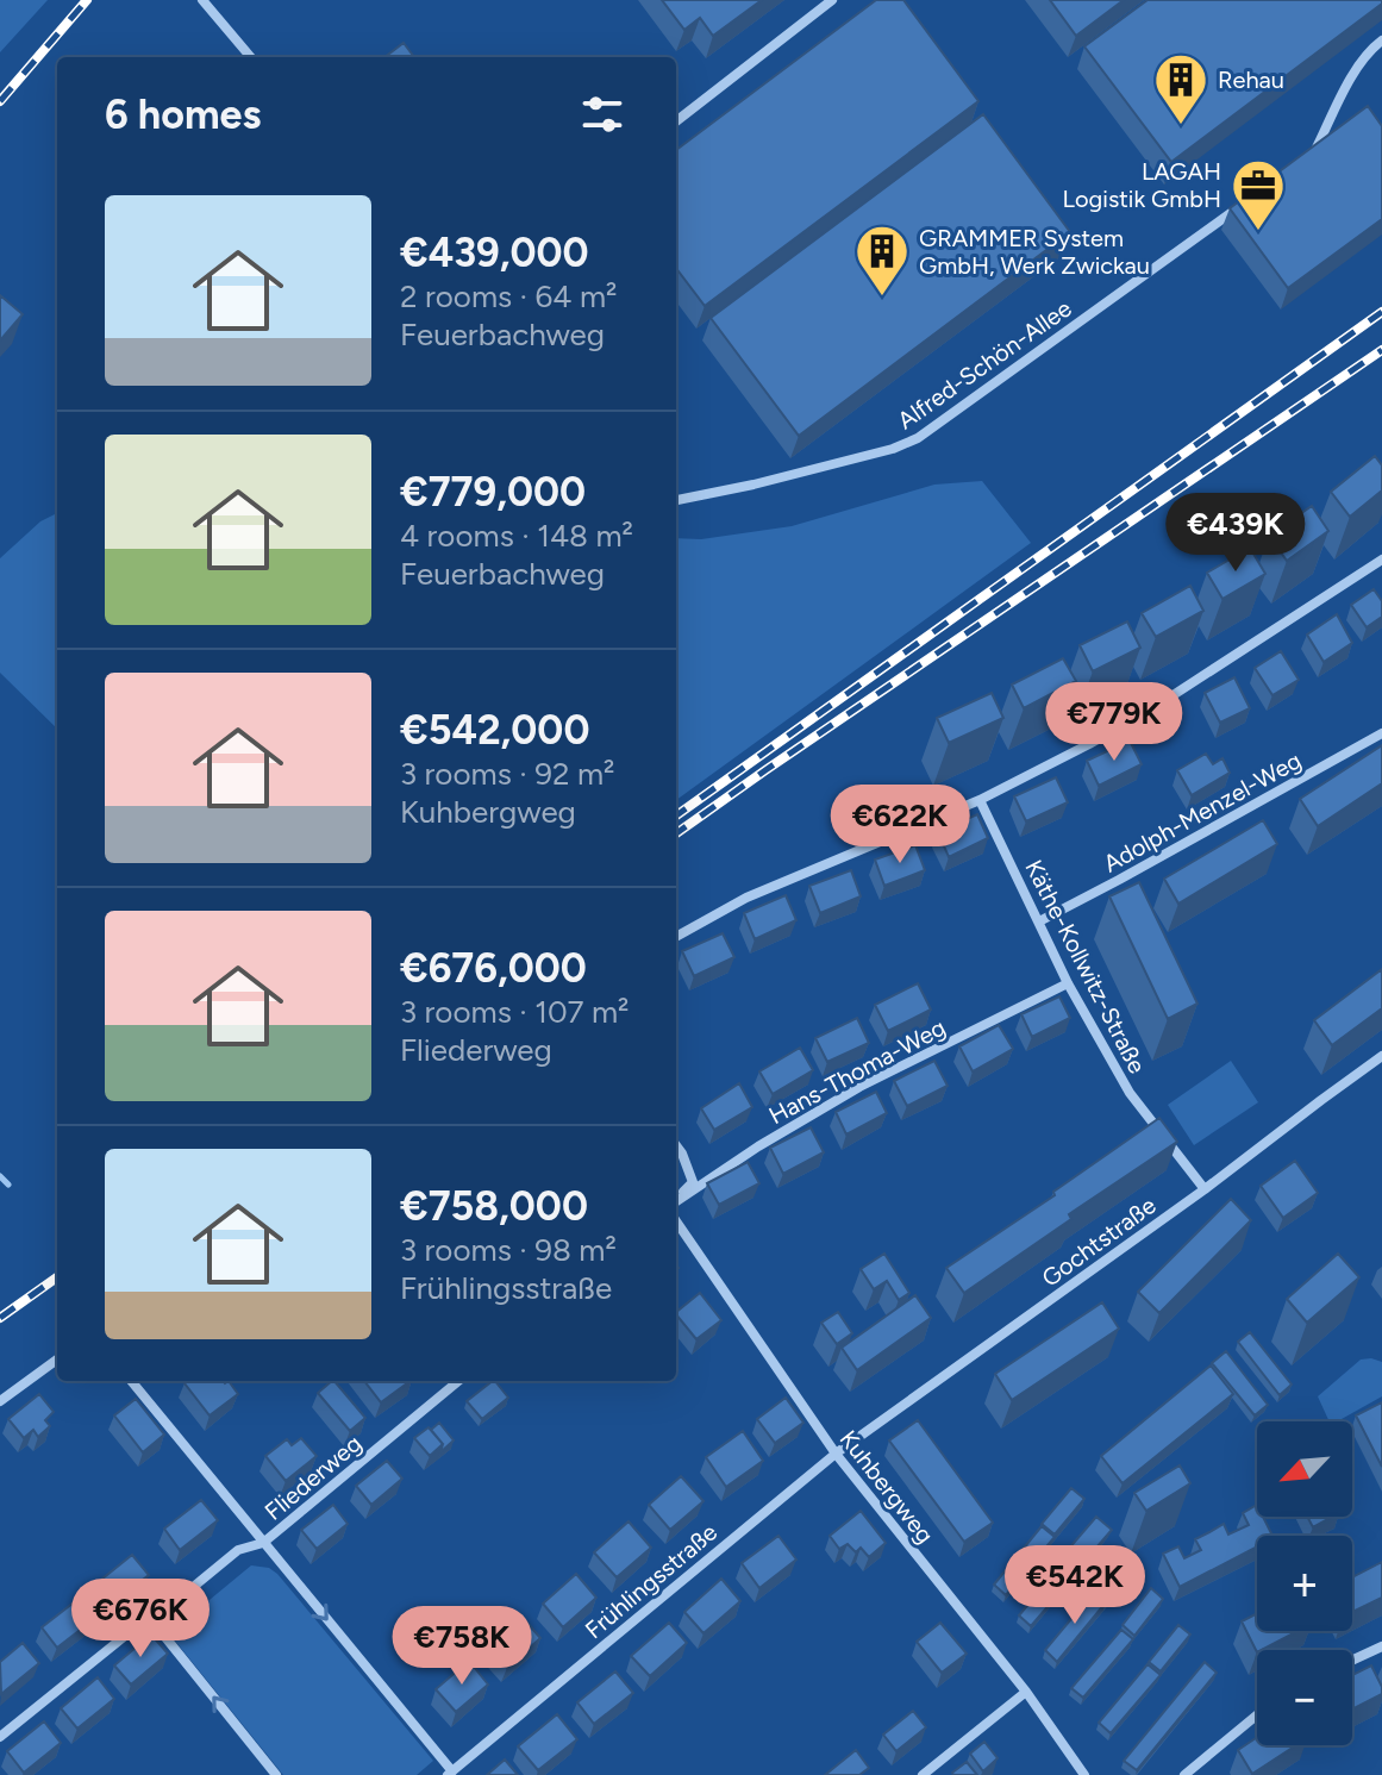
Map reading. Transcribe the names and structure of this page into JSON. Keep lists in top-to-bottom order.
{
  "streets": {
    "street": [
      "Alfred-Schön-Allee",
      "Adolph-Menzel-Weg",
      "Käthe-Kollwitz-Straße",
      "Hans-Thoma-Weg",
      "Gochtstraße",
      "Fliederweg",
      "Kuhbergweg",
      "Frühlingsstraße"
    ]
  },
  "crossings": [
    ["Adolph-Menzel-Weg", "Käthe-Kollwitz-Straße"],
    ["Käthe-Kollwitz-Straße", "Hans-Thoma-Weg"],
    ["Käthe-Kollwitz-Straße", "Gochtstraße"],
    ["Gochtstraße", "Kuhbergweg"],
    ["Gochtstraße", "Frühlingsstraße"],
    ["Kuhbergweg", "Frühlingsstraße"]
  ],
  "places": {
    "building": ["Rehau", "GRAMMER System GmbH, Werk Zwickau"],
    "office": ["LAGAH Logistik GmbH"]
  },
  "north": "bottom left",
  "page": {
    "heading": "6 homes",
    "list": [
      {
        "name": "€439,000",
        "note": "2 rooms · 64 m² · Feuerbachweg"
      },
      {
        "name": "€779,000",
        "note": "4 rooms · 148 m² · Feuerbachweg"
      },
      {
        "name": "€542,000",
        "note": "3 rooms · 92 m² · Kuhbergweg"
      },
      {
        "name": "€676,000",
        "note": "3 rooms · 107 m² · Fliederweg"
      },
      {
        "name": "€758,000",
        "note": "3 rooms · 98 m² · Frühlingsstraße"
      }
    ],
    "price": [
      "€439K",
      "€779K",
      "€622K",
      "€542K",
      "€676K",
      "€758K"
    ],
    "map_buttons": ["+", "−"]
  }
}
